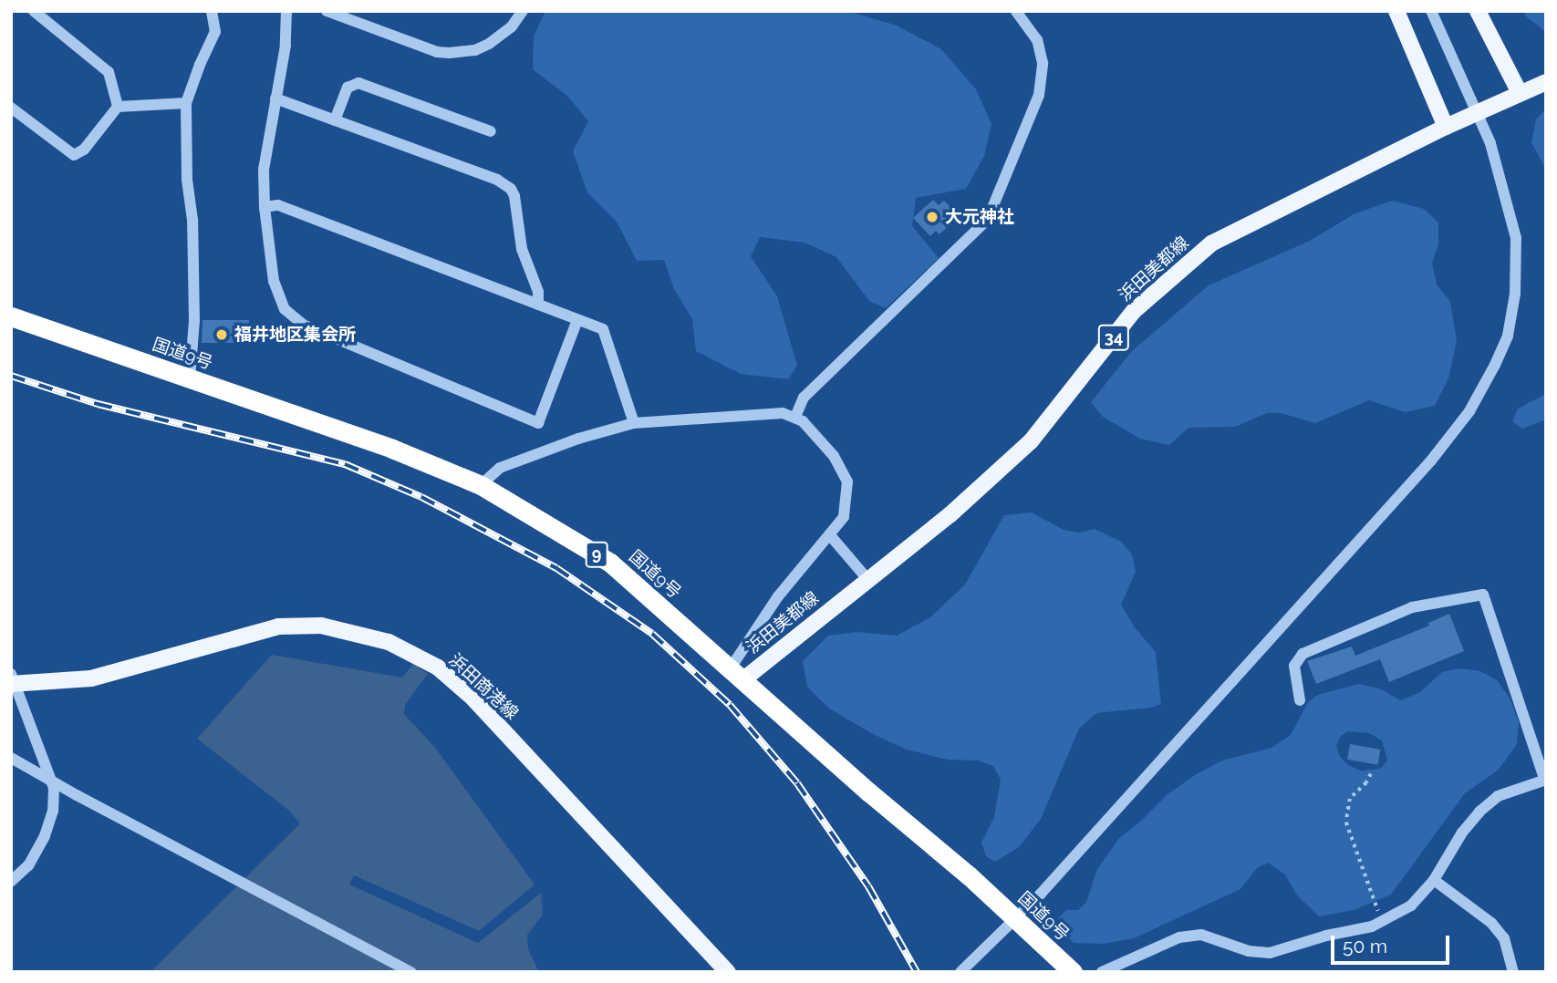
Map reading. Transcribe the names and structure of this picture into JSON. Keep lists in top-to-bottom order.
{
  "streets": {
    "highway": ["国道9号", "9"],
    "main road": ["浜田美都線", "34", "浜田商港線"]
  },
  "crossings": [
    ["浜田美都線", "国道9号"]
  ],
  "places": ["大元神社", "福井地区集会所"],
  "scale_bar": "50 m"
}
